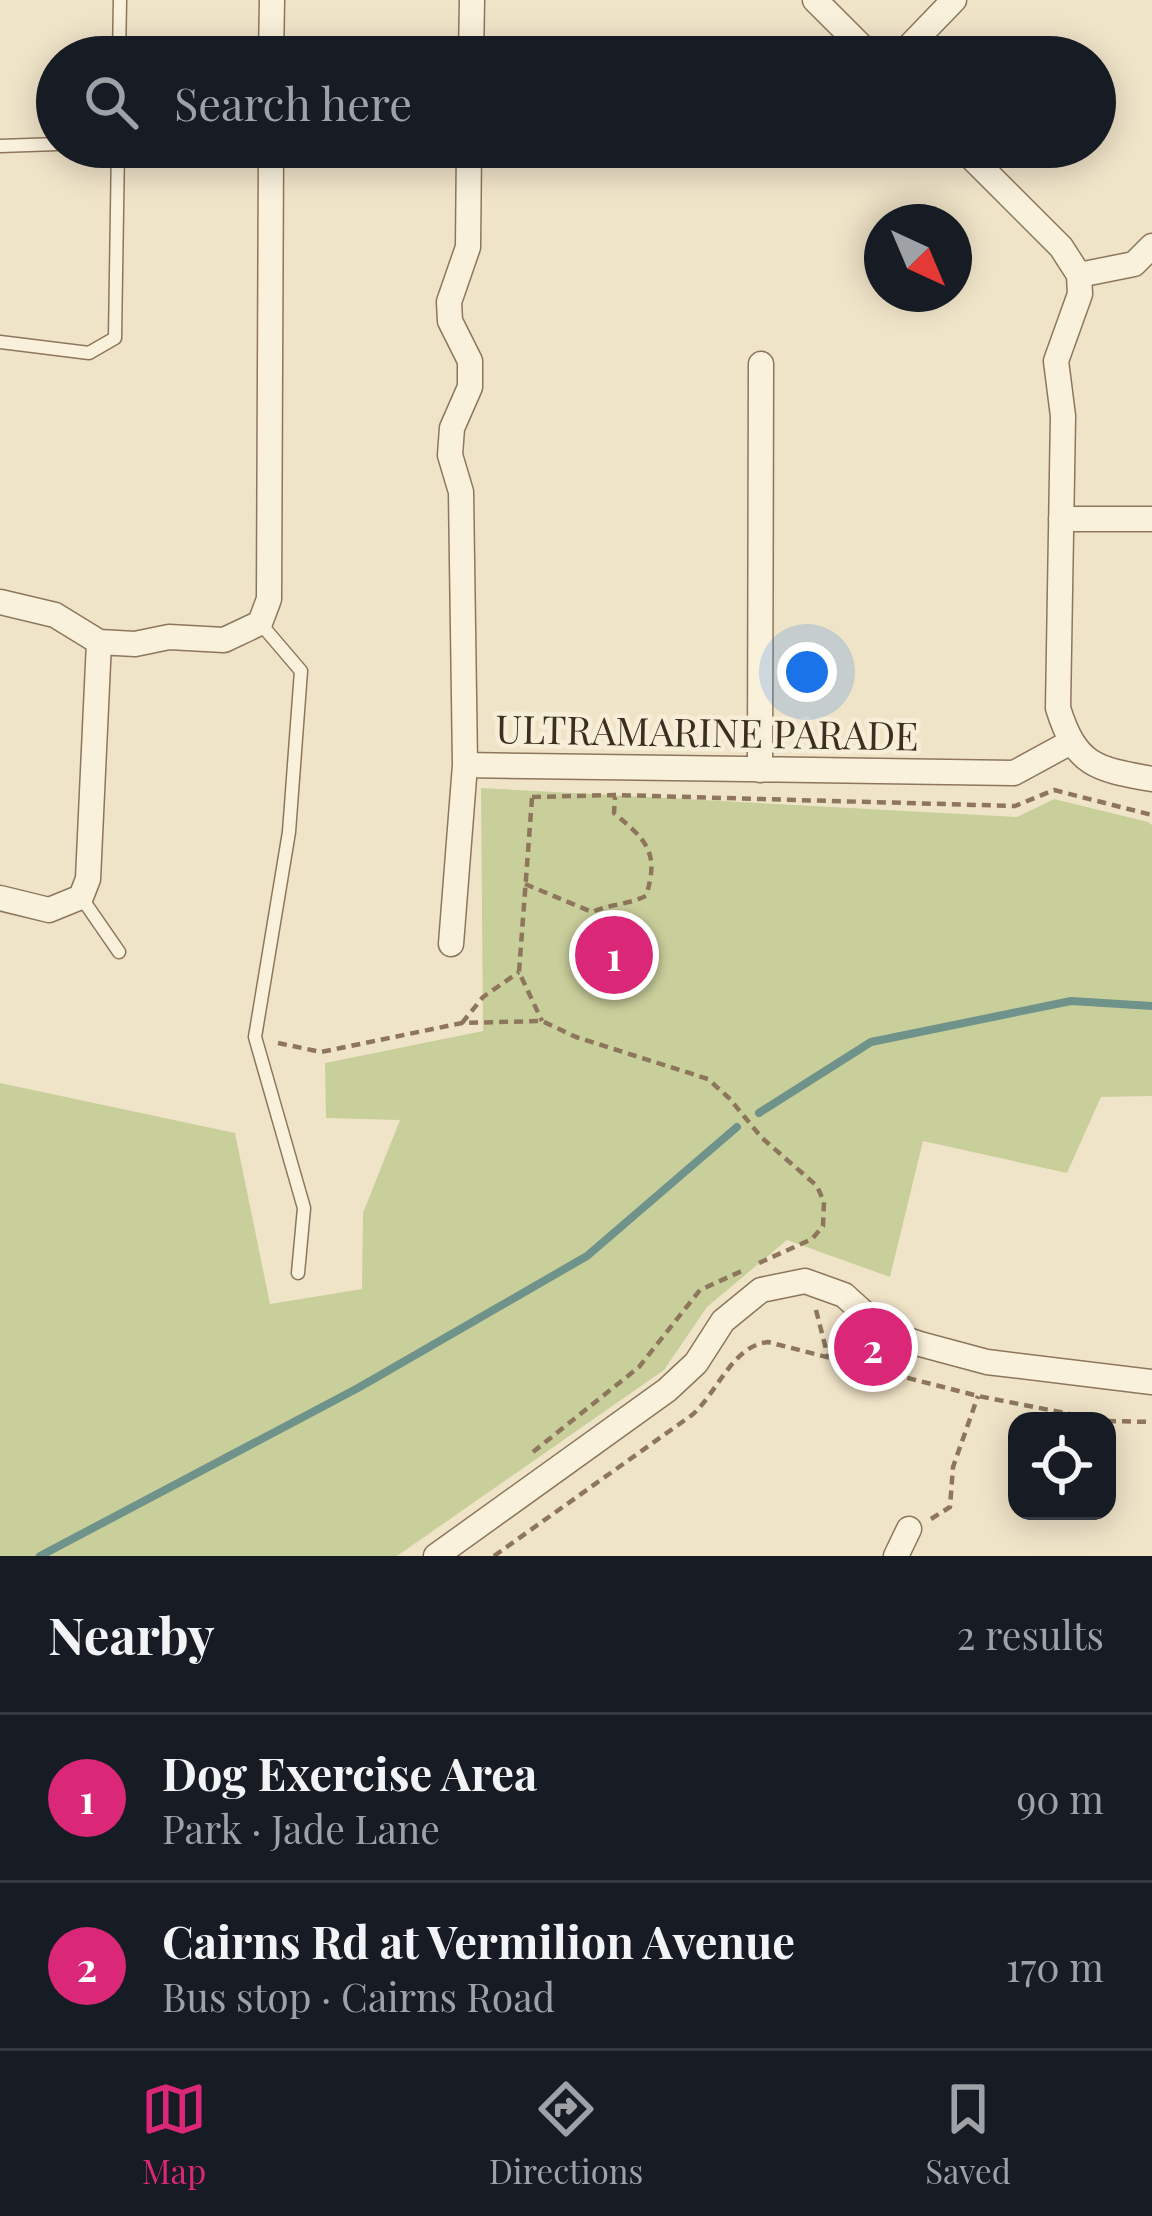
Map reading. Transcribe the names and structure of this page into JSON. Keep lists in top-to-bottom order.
{
  "streets": {
    "street": ["ULTRAMARINE PARADE"]
  },
  "north": "bottom right",
  "page": {
    "search": "Search here",
    "pins": ["1", "2"],
    "heading": ["Nearby", "2 results"],
    "list": [
      {
        "mark": "1",
        "name": "Dog Exercise Area",
        "note": "Park · Jade Lane",
        "value": "90 m"
      },
      {
        "mark": "2",
        "name": "Cairns Rd at Vermilion Avenue",
        "note": "Bus stop · Cairns Road",
        "value": "170 m"
      }
    ],
    "nav": ["Map", "Directions", "Saved"]
  }
}
